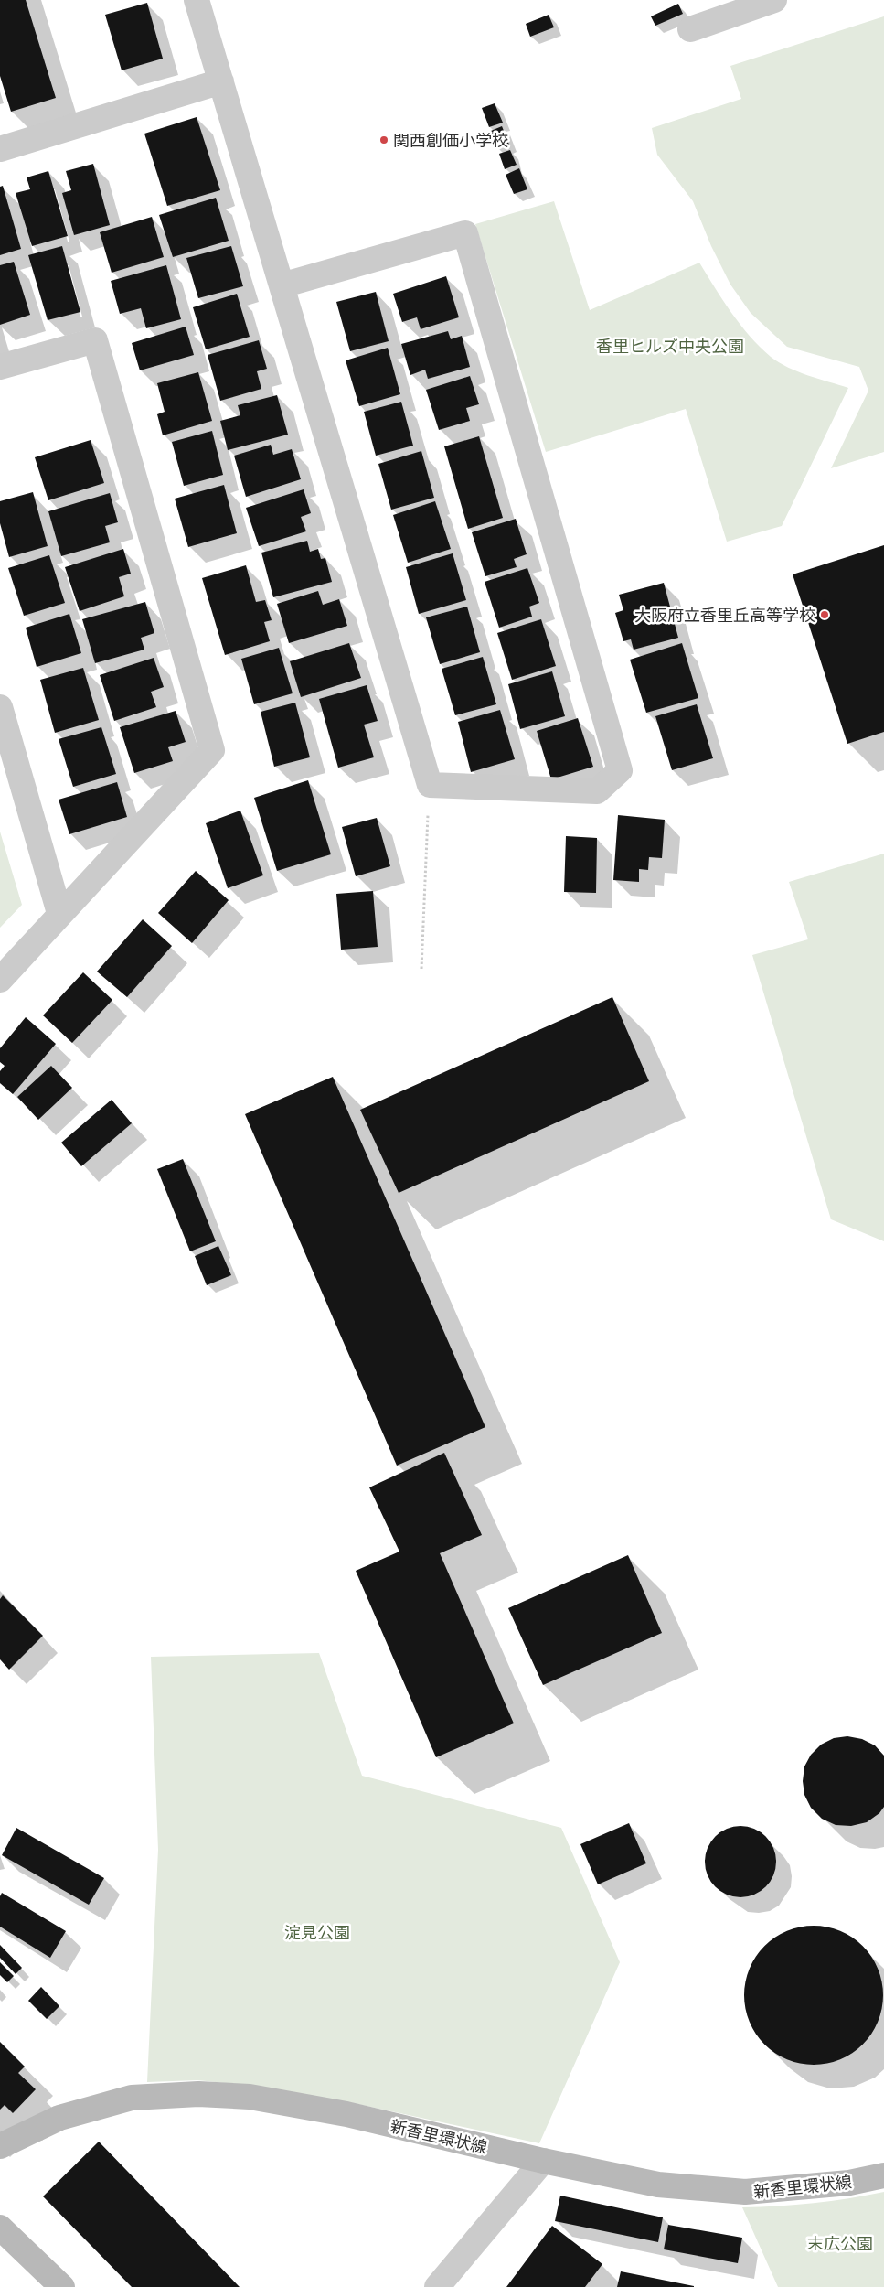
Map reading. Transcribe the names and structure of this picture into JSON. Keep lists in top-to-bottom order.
{
  "streets": {
    "street": ["新香里環状線"]
  },
  "parks": ["香里ヒルズ中央公園", "淀見公園", "末広公園"],
  "places": ["関西創価小学校", "大阪府立香里丘高等学校"]
}
